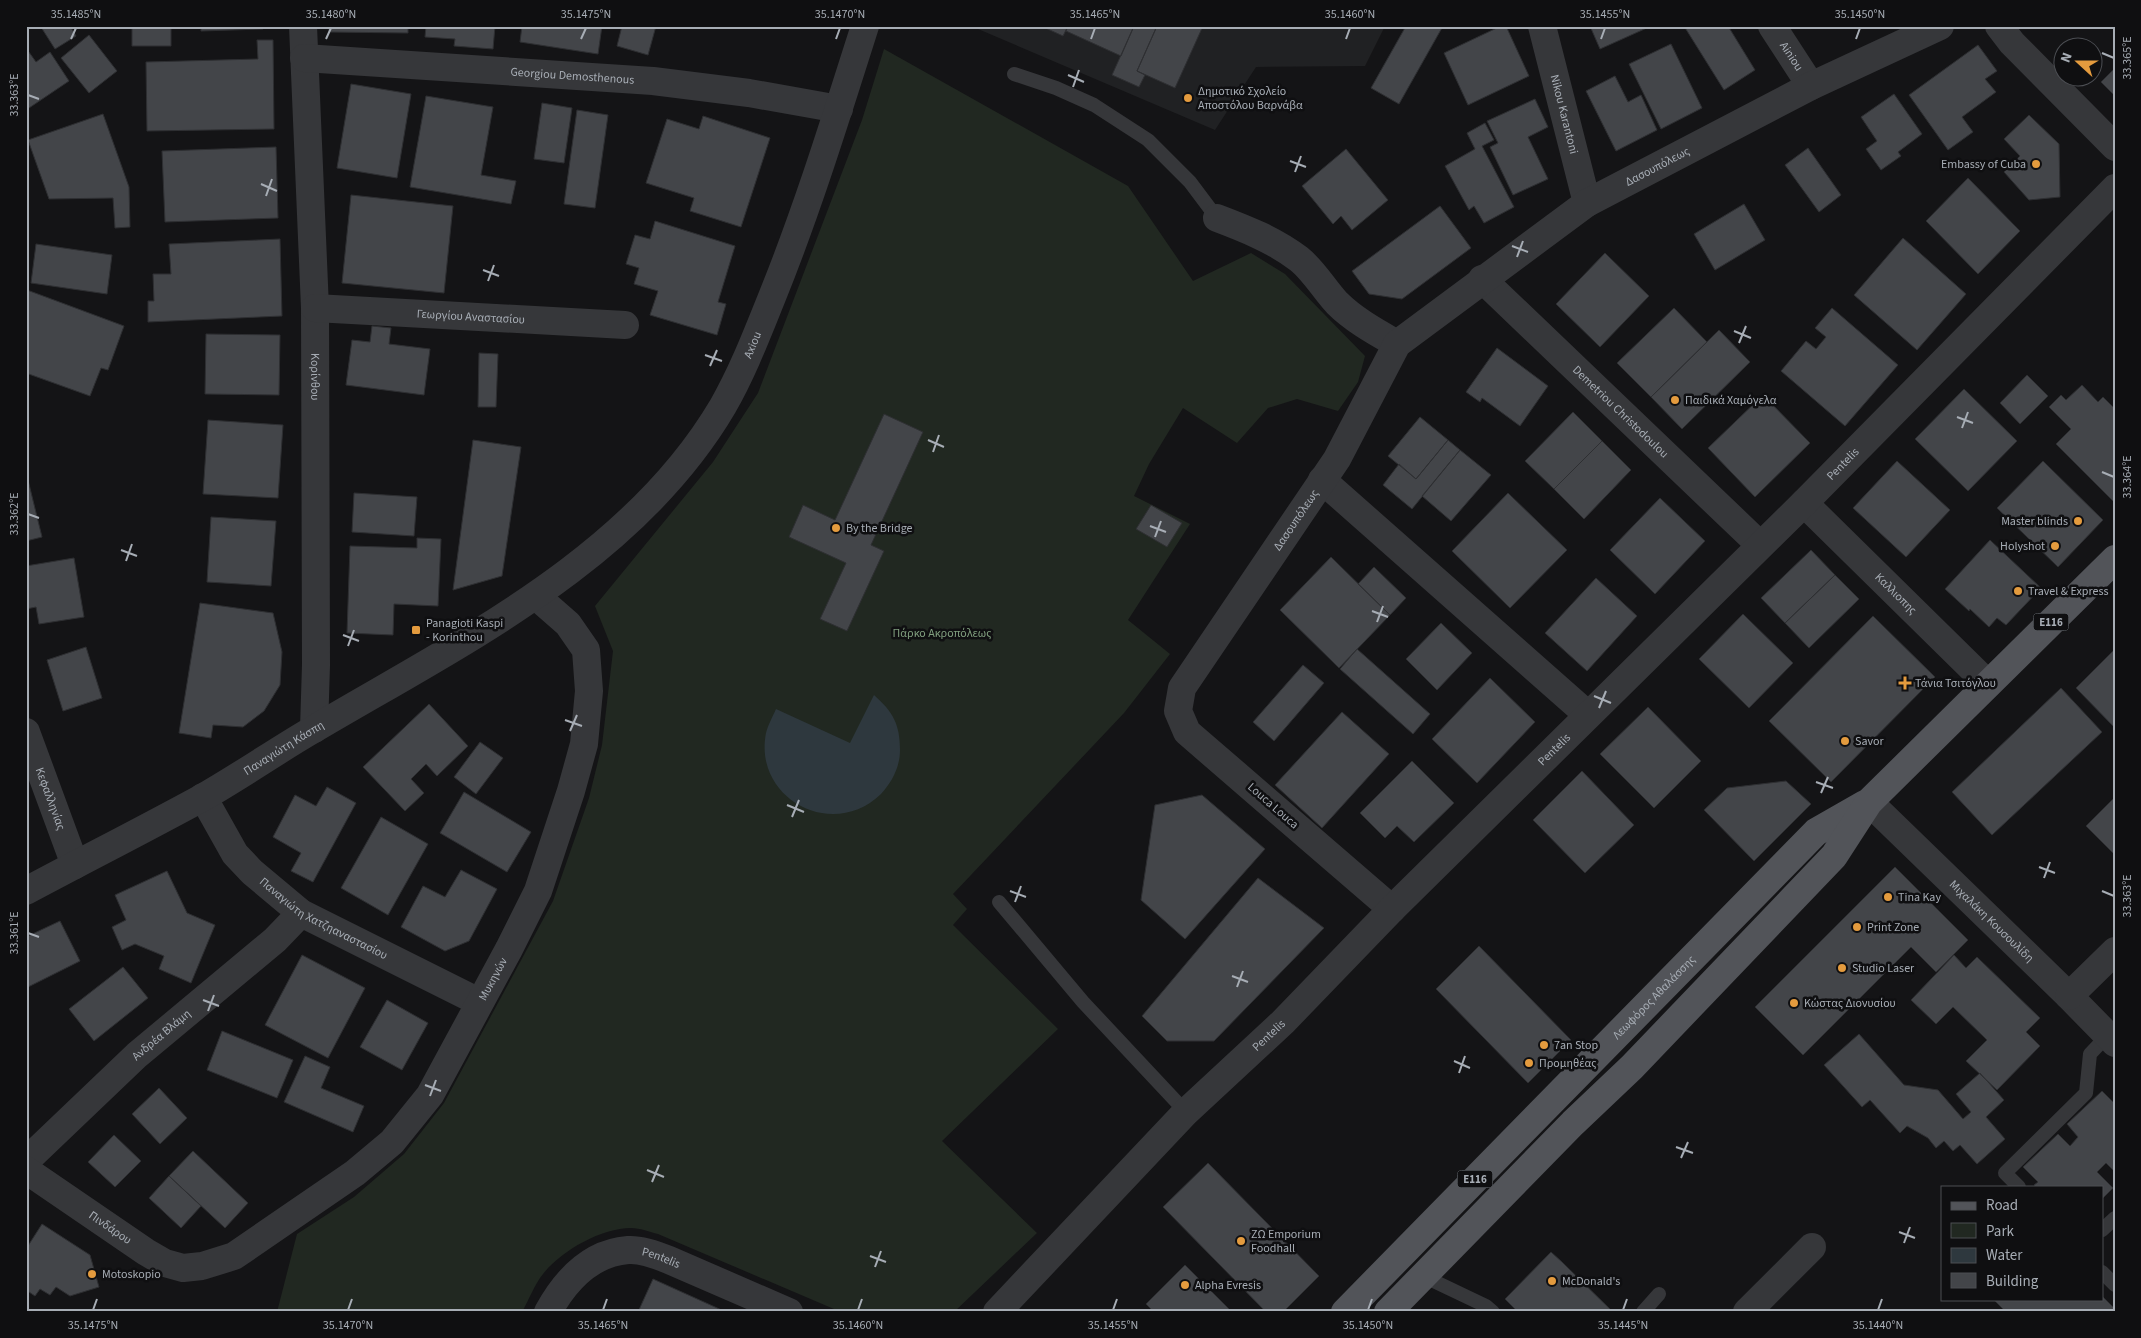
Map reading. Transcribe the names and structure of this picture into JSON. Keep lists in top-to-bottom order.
{
  "streets": {
    "main road": ["E116", "Λεωφόρος Αθαλάσσης"],
    "street": [
      "Ainiou",
      "Georgiou Demosthenous",
      "Nikou Karantoni",
      "Δασουπόλεως",
      "Γεωργίου Αναστασίου",
      "Axiou",
      "Κορίνθου",
      "Demetriou Christodoulou",
      "Pentelis",
      "Καλλιοπης",
      "Παναγιώτη Κάσπη",
      "Κεφαλληνίας",
      "Louca Louca",
      "Παναγιώτη Χατζηαναστασίου",
      "Μιχαλάκη Κουσουλίδη",
      "Μυκηνών",
      "Ανδρέα Βλάμη",
      "Πινδάρου"
    ]
  },
  "crossings": [
    ["Ainiou", "Δασουπόλεως"],
    ["Georgiou Demosthenous", "Axiou"],
    ["Georgiou Demosthenous", "Κορίνθου"],
    ["Nikou Karantoni", "Δασουπόλεως"],
    ["Δασουπόλεως", "Demetriou Christodoulou"],
    ["Δασουπόλεως", "Louca Louca"],
    ["Γεωργίου Αναστασίου", "Κορίνθου"],
    ["Axiou", "Παναγιώτη Κάσπη"],
    ["Axiou", "Μυκηνών"],
    ["Κορίνθου", "Παναγιώτη Κάσπη"],
    ["Demetriou Christodoulou", "Pentelis"],
    ["Pentelis", "Καλλιοπης"],
    ["Pentelis", "Louca Louca"],
    ["Καλλιοπης", "Λεωφόρος Αθαλάσσης"],
    ["Παναγιώτη Κάσπη", "Κεφαλληνίας"],
    ["Παναγιώτη Κάσπη", "Παναγιώτη Χατζηαναστασίου"],
    ["Παναγιώτη Κάσπη", "Μυκηνών"],
    ["Παναγιώτη Χατζηαναστασίου", "Μυκηνών"],
    ["Παναγιώτη Χατζηαναστασίου", "Ανδρέα Βλάμη"],
    ["Μιχαλάκη Κουσουλίδη", "Λεωφόρος Αθαλάσσης"],
    ["Μυκηνών", "Πινδάρου"]
  ],
  "parks": ["Πάρκο Ακροπόλεως"],
  "places": {
    "other": [
      "Δημοτικό Σχολείο Αποστόλου Βαρνάβα",
      "Embassy of Cuba",
      "Παιδικά Χαμόγελα",
      "Master blinds",
      "By the Bridge",
      "Holyshot",
      "Travel & Express",
      "Savor",
      "Tina Kay",
      "Print Zone",
      "Studio Laser",
      "Κώστας Διονυσίου",
      "7an Stop",
      "Προμηθέας",
      "ΖΩ Emporium Foodhall",
      "Motoskopio",
      "McDonald's",
      "Alpha Evresis"
    ],
    "transit": ["Panagioti Kaspi - Korinthou"],
    "health": ["Τάνια Τσιτόγλου"]
  },
  "legend": [
    "Road",
    "Park",
    "Water",
    "Building"
  ],
  "north": "left",
  "coordinates": [
    "35.1485°N",
    "35.1480°N",
    "35.1475°N",
    "35.1470°N",
    "35.1465°N",
    "35.1460°N",
    "35.1455°N",
    "35.1450°N",
    "33.365°E",
    "33.363°E",
    "33.364°E",
    "33.362°E",
    "33.361°E",
    "35.1445°N",
    "35.1440°N"
  ]
}
